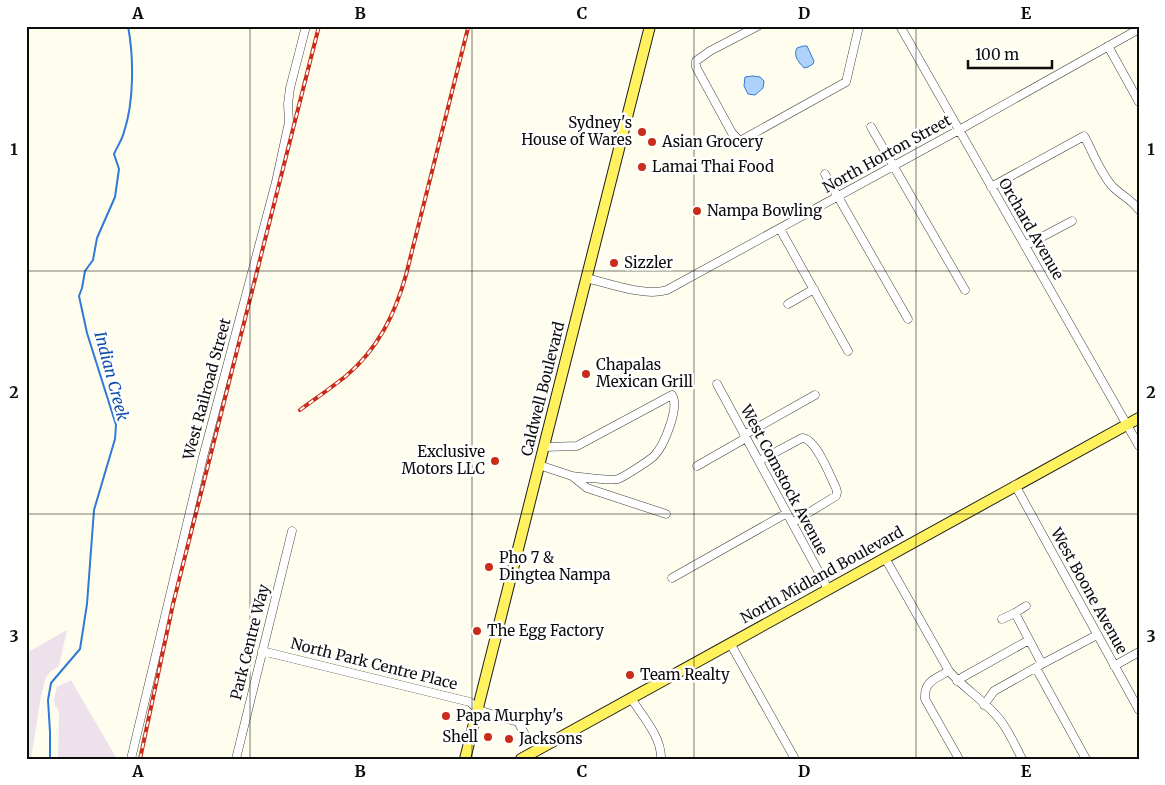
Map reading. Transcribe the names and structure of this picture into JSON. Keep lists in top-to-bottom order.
{
  "streets": {
    "main road": ["Caldwell Boulevard", "North Midland Boulevard"],
    "street": [
      "North Horton Street",
      "Orchard Avenue",
      "West Railroad Street",
      "West Comstock Avenue",
      "West Boone Avenue",
      "Park Centre Way",
      "North Park Centre Place"
    ]
  },
  "crossings": [
    ["North Horton Street", "Orchard Avenue"],
    ["North Horton Street", "Caldwell Boulevard"],
    ["Orchard Avenue", "North Midland Boulevard"],
    ["Caldwell Boulevard", "North Park Centre Place"],
    ["West Comstock Avenue", "North Midland Boulevard"],
    ["North Midland Boulevard", "West Boone Avenue"],
    ["Park Centre Way", "North Park Centre Place"]
  ],
  "water": ["Indian Creek"],
  "places": [
    "Sydney's House of Wares",
    "Asian Grocery",
    "Lamai Thai Food",
    "Nampa Bowling",
    "Sizzler",
    "Chapalas Mexican Grill",
    "Exclusive Motors LLC",
    "Pho 7 & Dingtea Nampa",
    "The Egg Factory",
    "Team Realty",
    "Papa Murphy's",
    "Shell",
    "Jacksons"
  ],
  "scale_bar": "100 m",
  "grid": {
    "columns": [
      "A",
      "B",
      "C",
      "D",
      "E"
    ],
    "rows": ["1", "2", "3"]
  }
}
